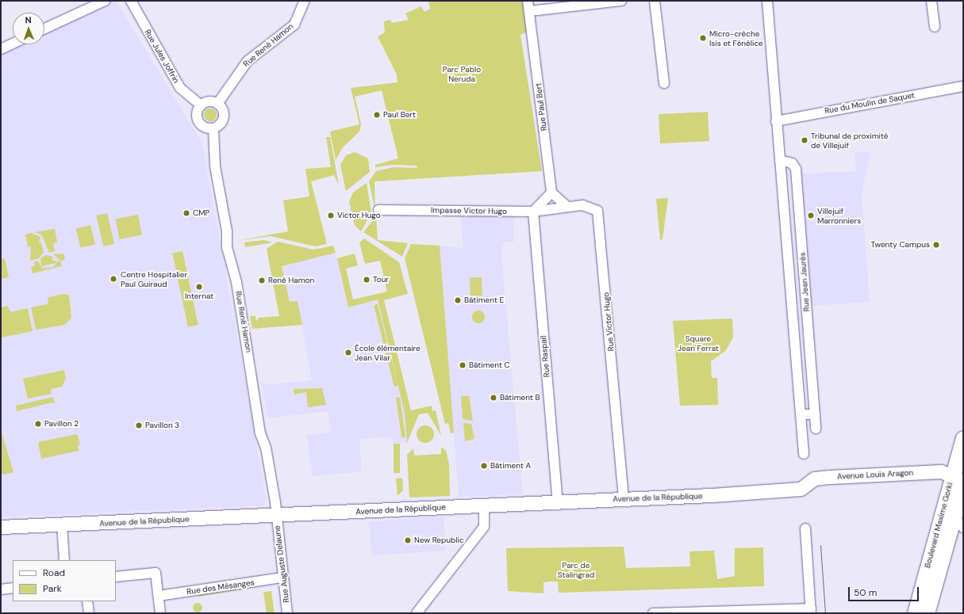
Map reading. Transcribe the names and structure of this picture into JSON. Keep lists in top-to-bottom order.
{
  "streets": {
    "main road": ["Avenue Louis Aragon", "Avenue de la République", "Boulevard Maxime Gorki"],
    "street": [
      "Rue René Hamon",
      "Rue Jules Joffrin",
      "Rue du Moulin de Saquet",
      "Rue Paul Bert",
      "Impasse Victor Hugo",
      "Rue Jean Jaurès",
      "Rue Victor Hugo",
      "Rue Raspail",
      "Rue Auguste Delaune",
      "Rue des Mésanges"
    ]
  },
  "crossings": [
    ["Rue René Hamon", "Rue Jules Joffrin"],
    ["Rue René Hamon", "Avenue de la République"],
    ["Rue René Hamon", "Rue Auguste Delaune"],
    ["Rue du Moulin de Saquet", "Rue Jean Jaurès"],
    ["Impasse Victor Hugo", "Rue Victor Hugo"],
    ["Impasse Victor Hugo", "Rue Raspail"],
    ["Rue Victor Hugo", "Rue Raspail"],
    ["Rue Victor Hugo", "Avenue de la République"],
    ["Rue Raspail", "Avenue de la République"],
    ["Avenue Louis Aragon", "Avenue de la République"],
    ["Avenue Louis Aragon", "Boulevard Maxime Gorki"],
    ["Avenue de la République", "Rue Auguste Delaune"],
    ["Rue Auguste Delaune", "Rue des Mésanges"]
  ],
  "parks": ["Parc Pablo Neruda", "Square Jean Ferrat", "Parc de Stalingrad"],
  "places": [
    "Micro-crèche Isis et Fénélice",
    "Paul Bert",
    "Tribunal de proximité de Villejuif",
    "CMP",
    "Victor Hugo",
    "Villejuif Marronniers",
    "Twenty Campus",
    "Centre Hospitalier Paul Guiraud",
    "Tour",
    "René Hamon",
    "Internat",
    "Bâtiment E",
    "École élémentaire Jean Vilar",
    "Bâtiment C",
    "Bâtiment B",
    "Pavillon 2",
    "Pavillon 3",
    "Bâtiment A",
    "New Republic"
  ],
  "legend": ["Road", "Park"],
  "scale_bar": "50 m",
  "north": "top"
}
